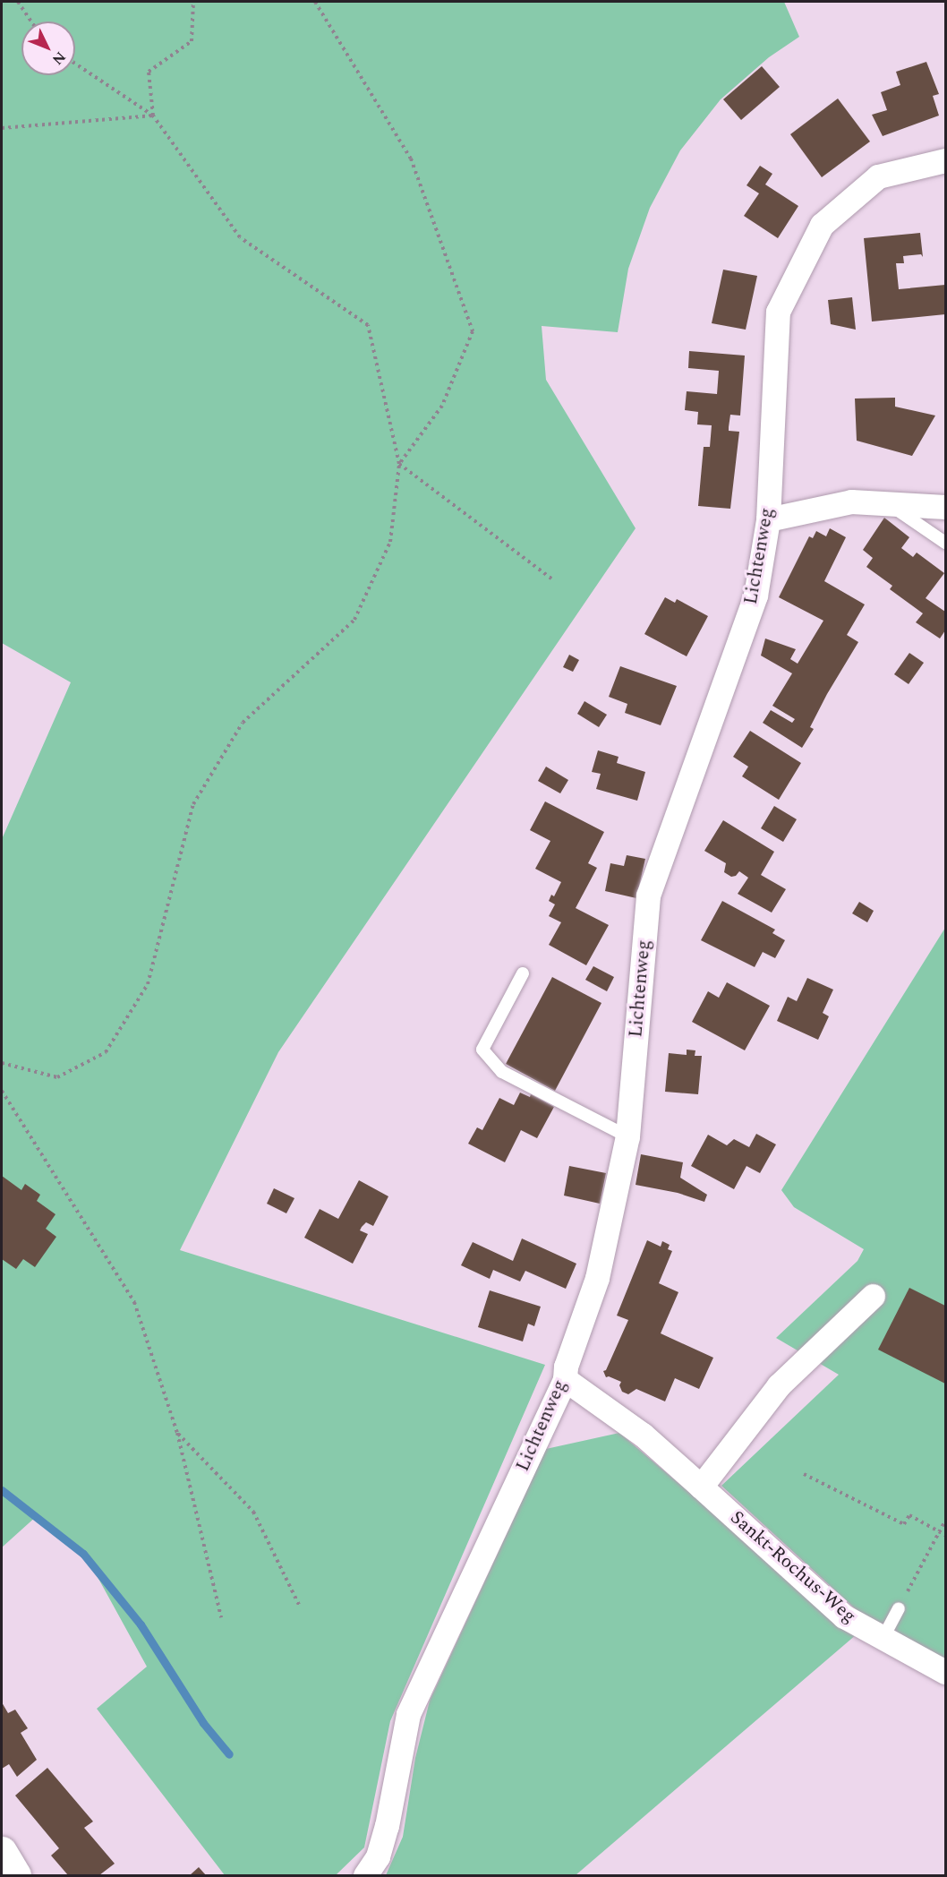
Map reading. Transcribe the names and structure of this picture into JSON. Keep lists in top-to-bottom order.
{
  "streets": {
    "street": ["Lichtenweg", "Sankt-Rochus-Weg"]
  },
  "crossings": [
    ["Lichtenweg", "Sankt-Rochus-Weg"]
  ],
  "north": "bottom right"
}
